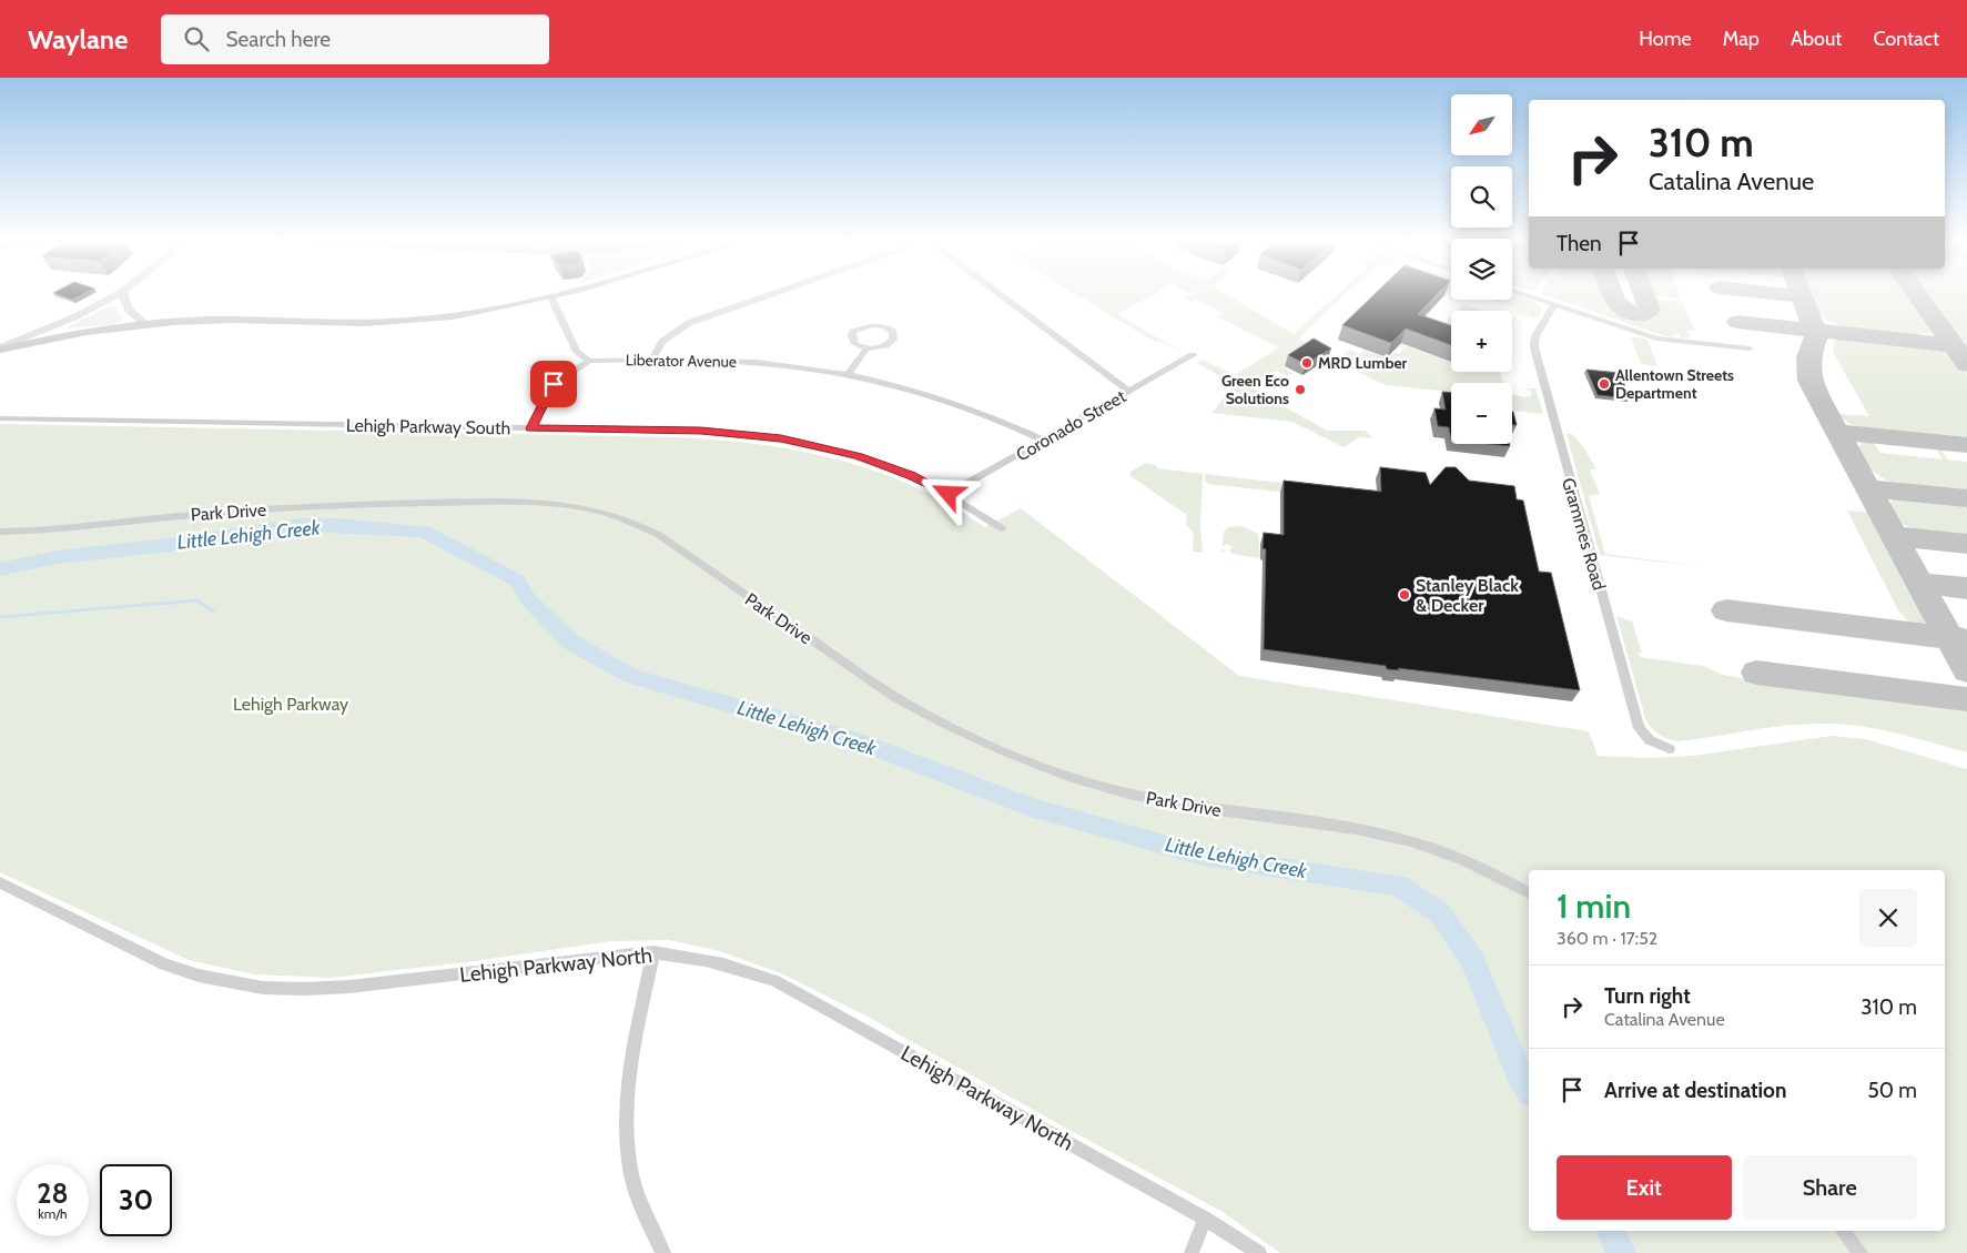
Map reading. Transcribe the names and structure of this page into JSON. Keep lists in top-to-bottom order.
{
  "streets": {
    "street": [
      "Liberator Avenue",
      "Coronado Street",
      "Lehigh Parkway South",
      "Park Drive",
      "Grammes Road",
      "Lehigh Parkway North"
    ]
  },
  "crossings": [
    ["Liberator Avenue", "Coronado Street"],
    ["Coronado Street", "Lehigh Parkway South"]
  ],
  "water": ["Little Lehigh Creek"],
  "parks": ["Lehigh Parkway"],
  "places": [
    "MRD Lumber",
    "Allentown Streets Department",
    "Green Eco Solutions",
    "Stanley Black & Decker"
  ],
  "north": "bottom left",
  "page": {
    "header": "Waylane",
    "search": "Search here",
    "nav": [
      "Home",
      "Map",
      "About",
      "Contact"
    ],
    "map_buttons": ["+", "−"],
    "turn": ["310 m", "Catalina Avenue"],
    "then": "Then",
    "heading": ["1 min", "360 m · 17:52"],
    "list": [
      {
        "name": "Turn right",
        "note": "Catalina Avenue",
        "value": "310 m"
      },
      {
        "name": "Arrive at destination",
        "value": "50 m"
      }
    ],
    "buttons": ["Exit", "Share"],
    "speed": "28 km/h",
    "limit": "30"
  }
}
